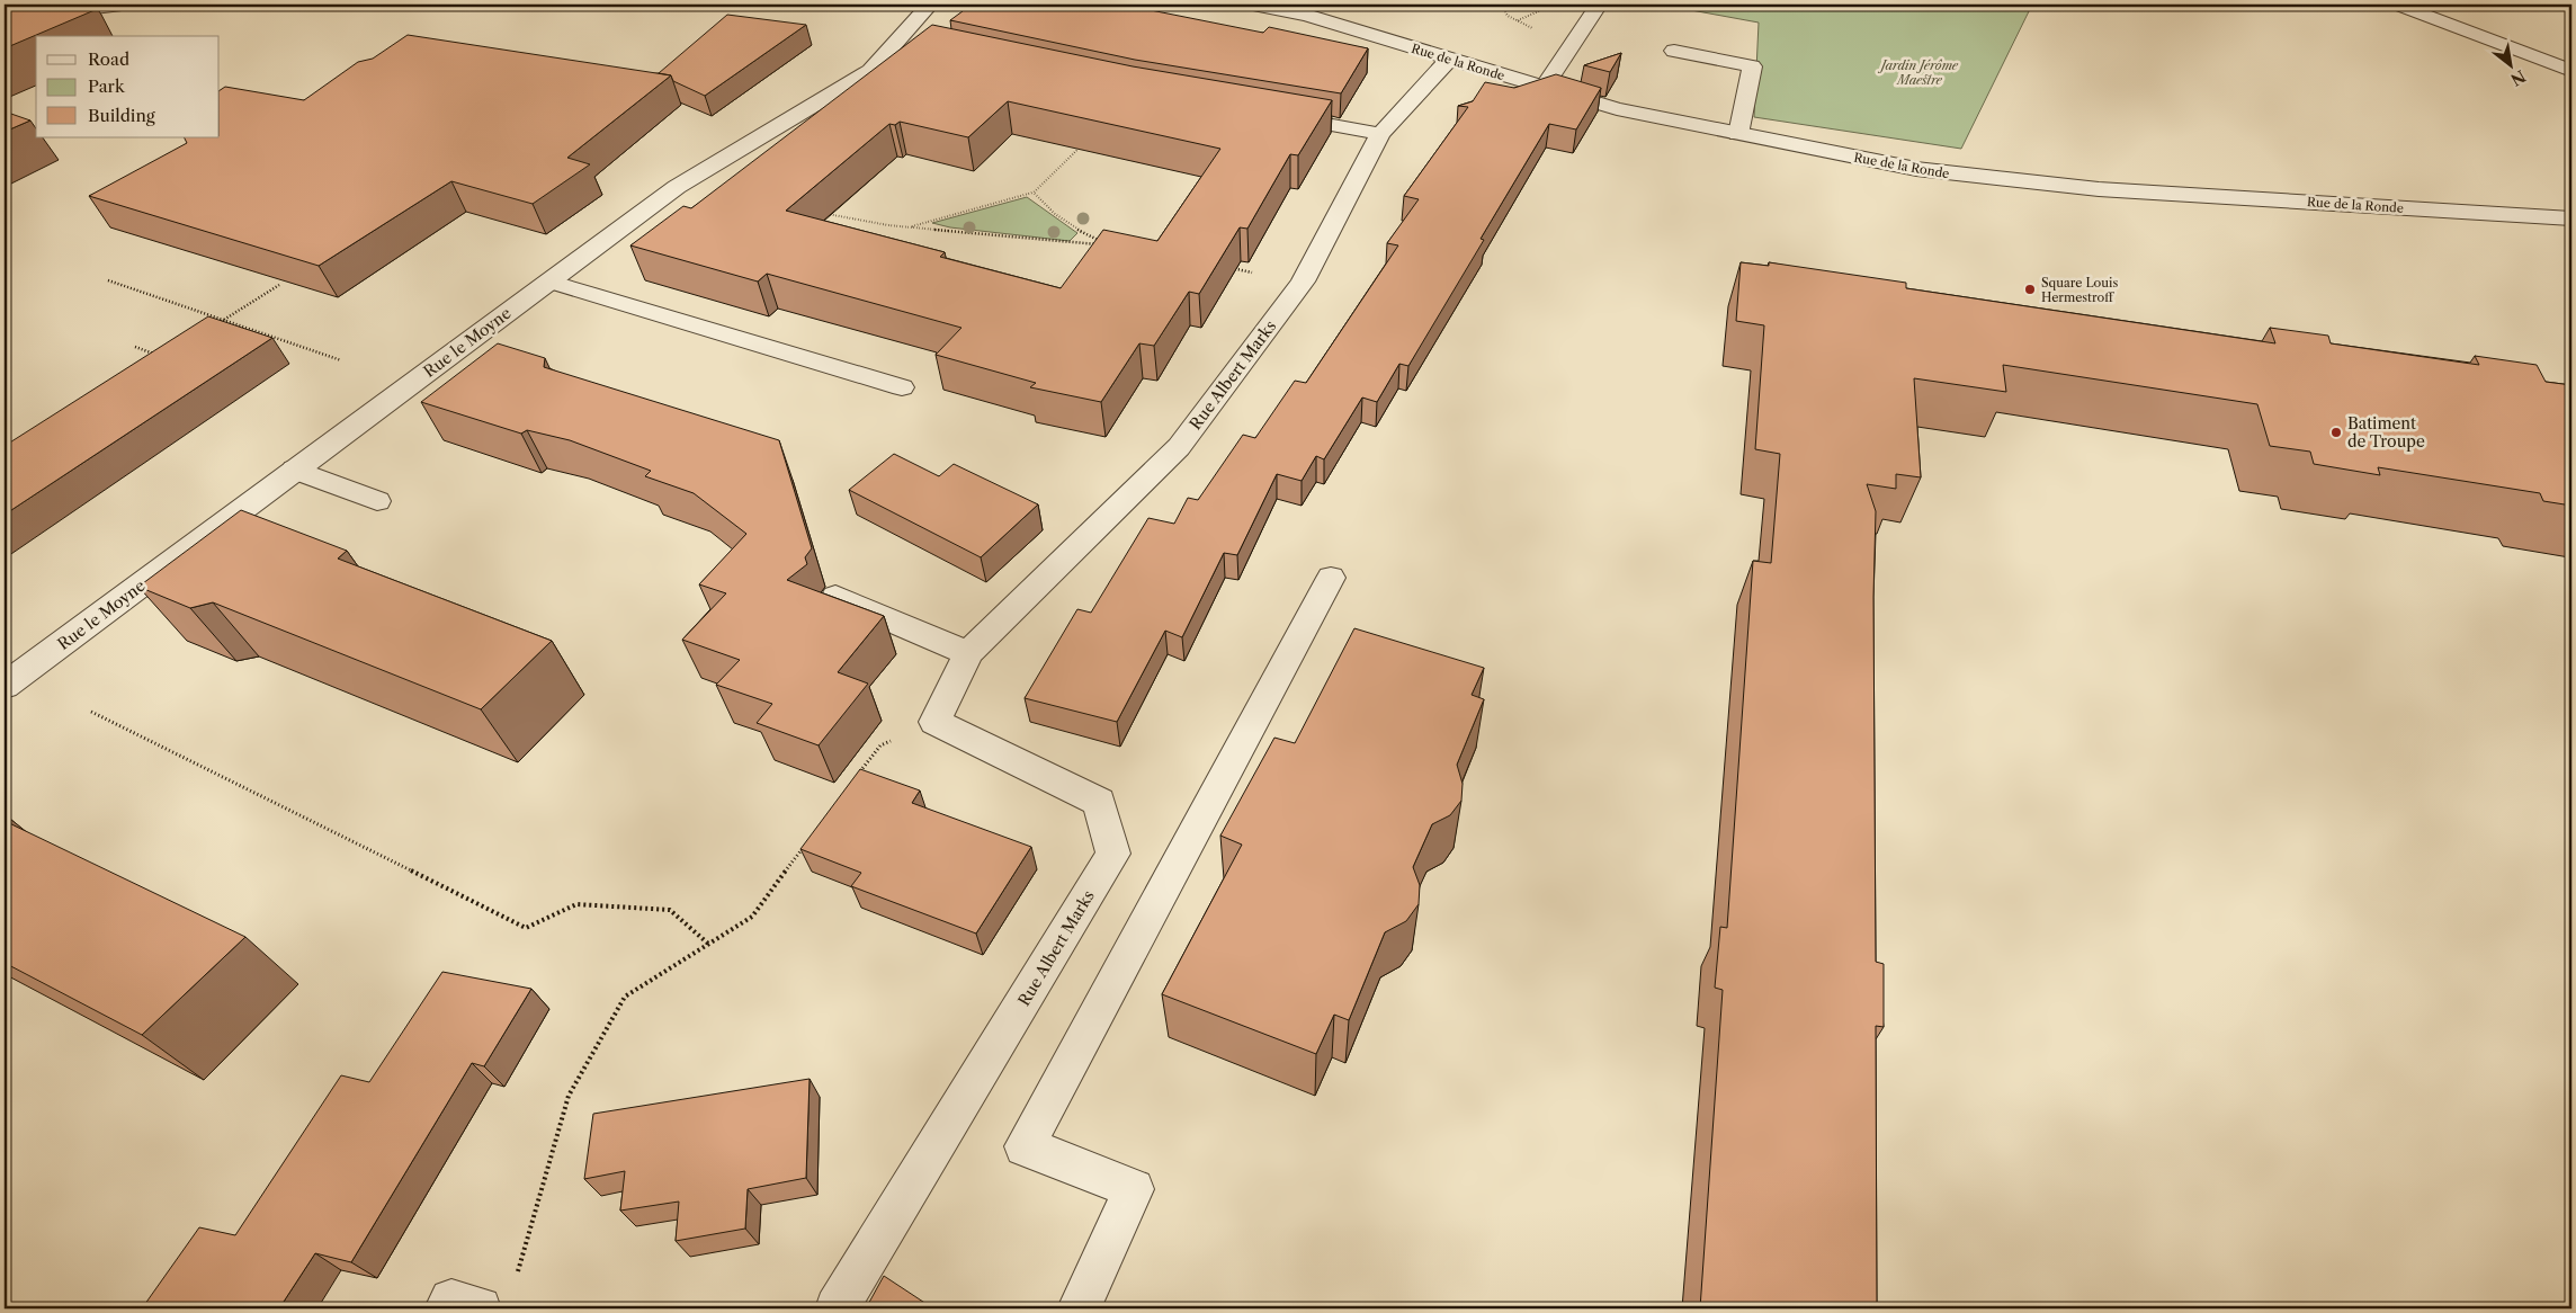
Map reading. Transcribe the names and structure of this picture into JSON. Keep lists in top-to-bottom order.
{
  "streets": {
    "street": ["Rue de la Ronde", "Rue le Moyne", "Rue Albert Marks"]
  },
  "crossings": [
    ["Rue de la Ronde", "Rue Albert Marks"]
  ],
  "parks": ["Jardin Jérôme Maestre"],
  "places": ["Square Louis Hermestroff", "Batiment de Troupe"],
  "legend": ["Road", "Park", "Building"],
  "north": "bottom right"
}
